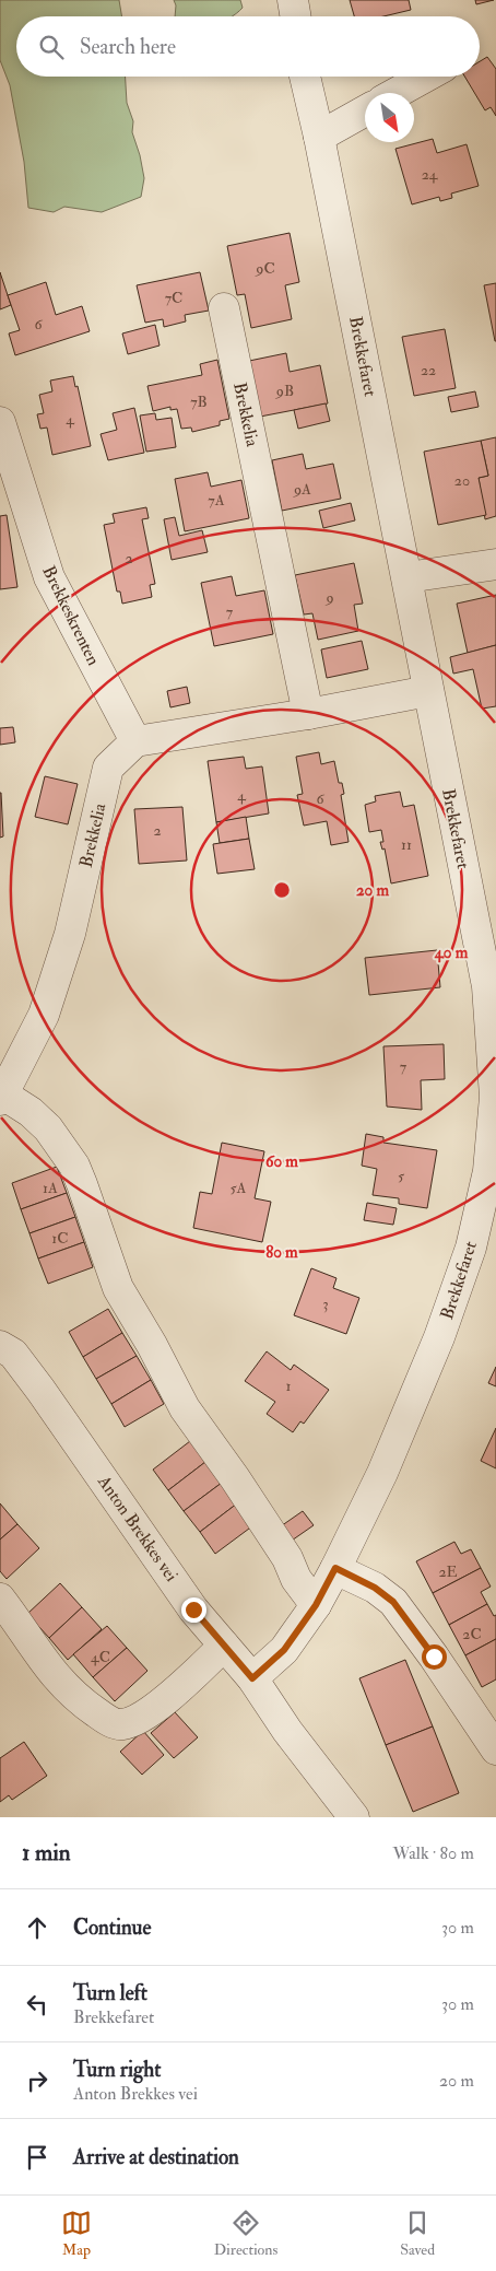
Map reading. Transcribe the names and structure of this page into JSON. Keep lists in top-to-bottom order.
{
  "streets": {
    "street": [
      "Brekkefaret",
      "Brekkelia",
      "Brekkeskrenten",
      "Anton Brekkes vei"
    ]
  },
  "crossings": [
    ["Brekkefaret", "Anton Brekkes vei"],
    ["Brekkelia", "Brekkeskrenten"]
  ],
  "house_numbers": [
    "24",
    "9C",
    "7C",
    "6",
    "22",
    "9B",
    "7B",
    "4",
    "20",
    "9A",
    "7A",
    "2",
    "9",
    "7",
    "4",
    "6",
    "2",
    "11",
    "7",
    "5",
    "1A",
    "5A",
    "1C",
    "3",
    "1",
    "2E",
    "2C",
    "4C"
  ],
  "north": "bottom right",
  "page": {
    "search": "Search here",
    "heading": ["1 min", "Walk · 80 m"],
    "list": [
      ["Continue", "30 m"],
      ["Turn left", "Brekkefaret", "30 m"],
      ["Turn right", "Anton Brekkes vei", "20 m"],
      "Arrive at destination"
    ],
    "nav": ["Map", "Directions", "Saved"]
  },
  "rings": [
    "20 m",
    "40 m",
    "60 m",
    "80 m"
  ]
}
